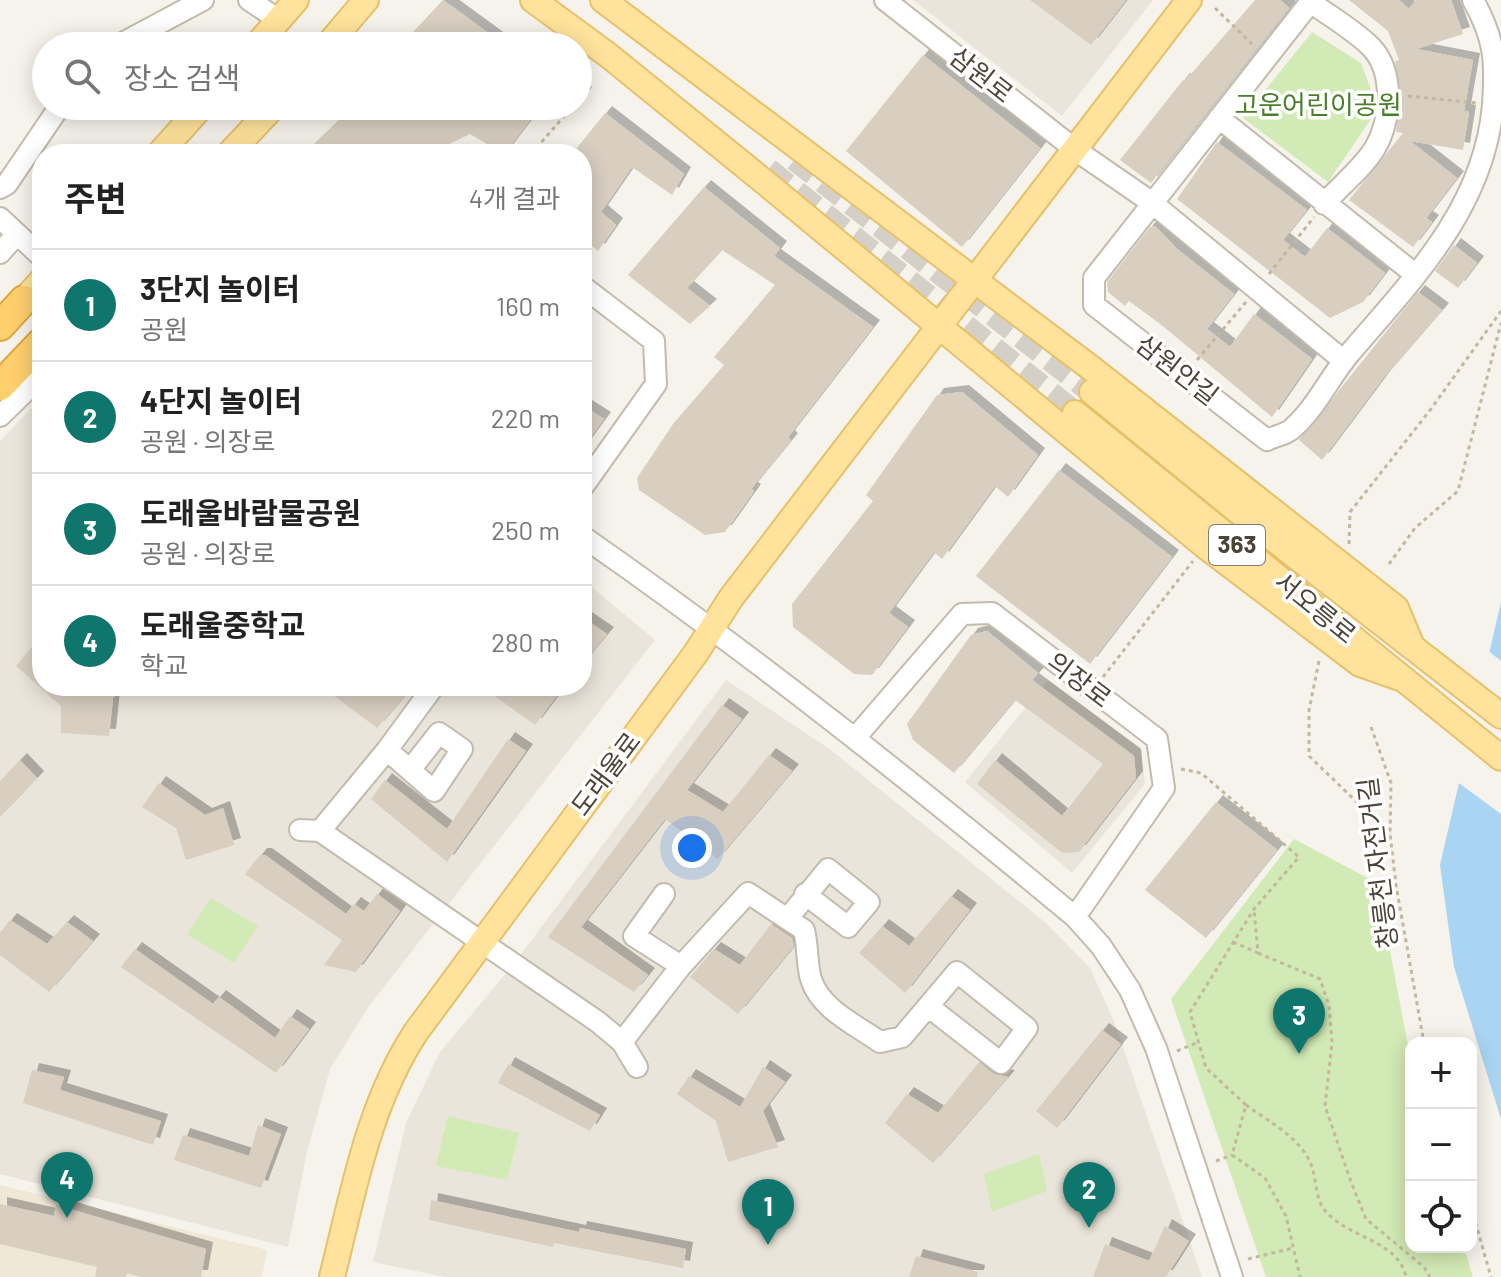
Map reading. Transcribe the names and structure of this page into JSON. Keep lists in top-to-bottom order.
{
  "streets": {
    "main road": ["363", "서오릉로", "도래울로"],
    "street": ["삼원로", "삼원안길", "의장로"],
    "path": ["창릉천 자전거길"]
  },
  "crossings": [
    ["363", "서오릉로"]
  ],
  "parks": ["고운어린이공원"],
  "page": {
    "search": "장소 검색",
    "heading": ["주변", "4개 결과"],
    "list": [
      {
        "mark": "1",
        "name": "3단지 놀이터",
        "note": "공원",
        "value": "160 m"
      },
      {
        "mark": "2",
        "name": "4단지 놀이터",
        "note": "공원 · 의장로",
        "value": "220 m"
      },
      {
        "mark": "3",
        "name": "도래울바람물공원",
        "note": "공원 · 의장로",
        "value": "250 m"
      },
      {
        "mark": "4",
        "name": "도래울중학교",
        "note": "학교",
        "value": "280 m"
      }
    ],
    "pins": [
      "3",
      "4",
      "2",
      "1"
    ],
    "map_buttons": ["+", "−"]
  }
}
